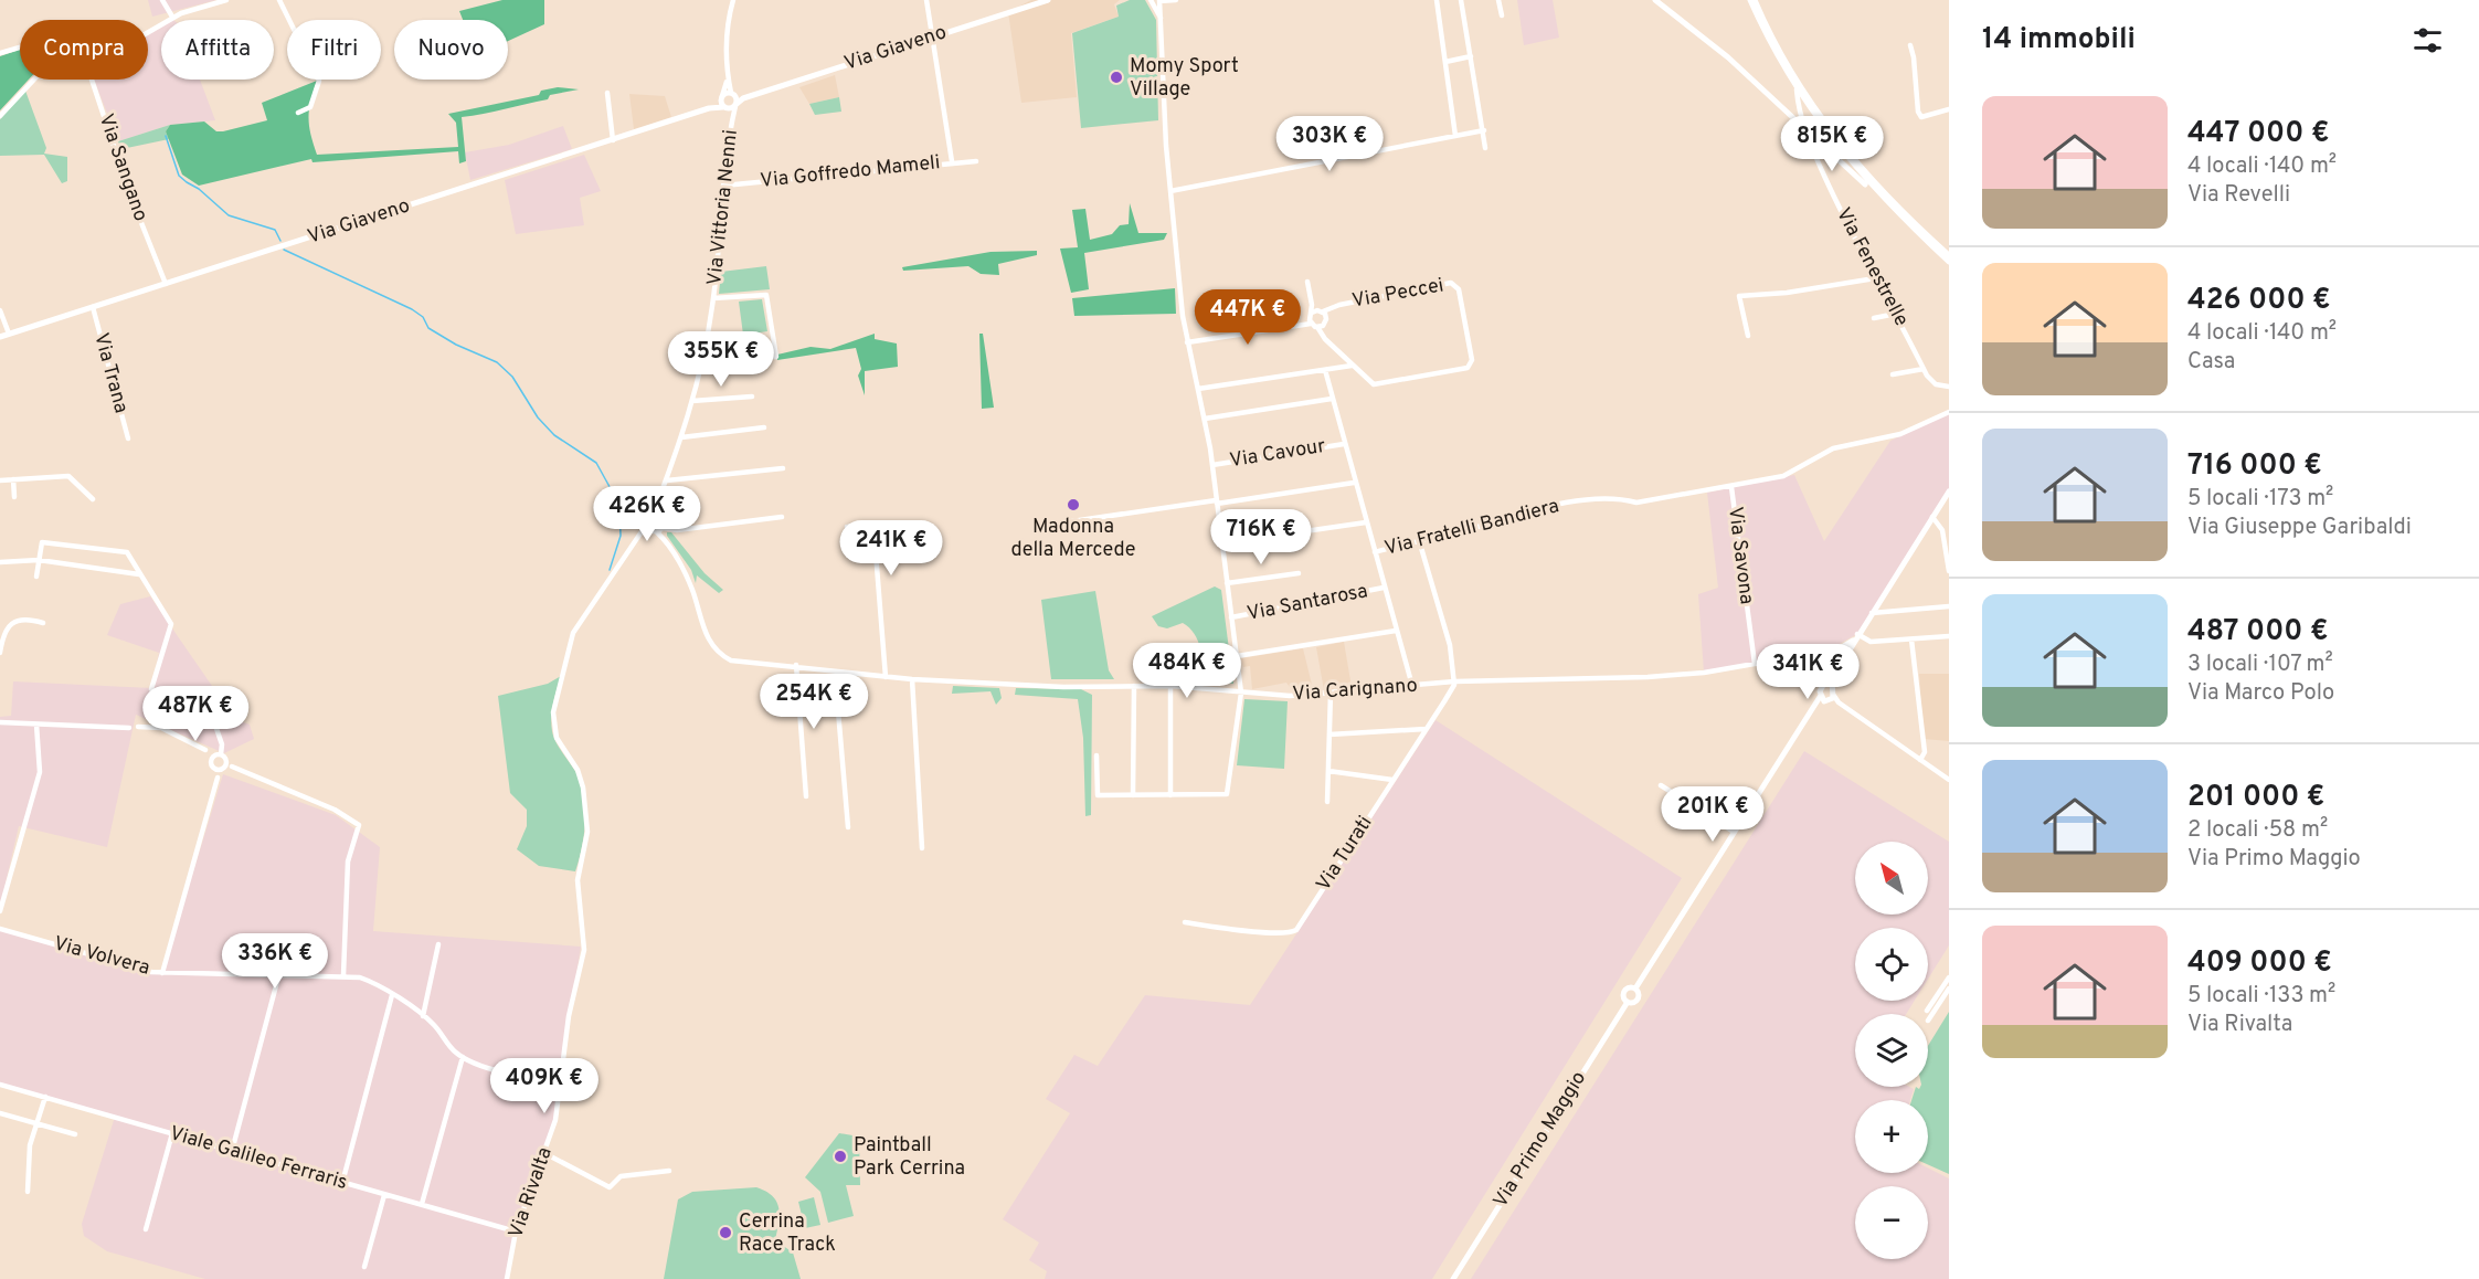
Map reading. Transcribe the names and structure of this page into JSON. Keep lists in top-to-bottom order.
{
  "streets": {
    "main road": ["Via Giaveno", "Via Primo Maggio"],
    "street": [
      "Via Sangano",
      "Via Goffredo Mameli",
      "Via Vittoria Nenni",
      "Via Fenestrelle",
      "Via Peccei",
      "Via Trana",
      "Via Cavour",
      "Via Fratelli Bandiera",
      "Via Savona",
      "Via Santarosa",
      "Via Carignano",
      "Via Turati",
      "Via Volvera",
      "Viale Galileo Ferraris",
      "Via Rivalta"
    ]
  },
  "crossings": [
    ["Via Giaveno", "Via Sangano"],
    ["Via Giaveno", "Via Vittoria Nenni"],
    ["Via Giaveno", "Via Trana"],
    ["Via Goffredo Mameli", "Via Vittoria Nenni"],
    ["Via Vittoria Nenni", "Via Carignano"],
    ["Via Vittoria Nenni", "Via Rivalta"],
    ["Via Fratelli Bandiera", "Via Savona"],
    ["Via Savona", "Via Carignano"],
    ["Via Carignano", "Via Turati"],
    ["Via Volvera", "Via Rivalta"],
    ["Viale Galileo Ferraris", "Via Rivalta"]
  ],
  "places": [
    "Momy Sport Village",
    "Madonna della Mercede",
    "Paintball Park Cerrina",
    "Cerrina Race Track"
  ],
  "north": "top left",
  "page": {
    "heading": "14 immobili",
    "chip": [
      "Compra",
      "Affitta",
      "Filtri",
      "Nuovo"
    ],
    "list": [
      {
        "name": "447 000 €",
        "note": "4 locali · 140 m² · Via Revelli"
      },
      {
        "name": "426 000 €",
        "note": "4 locali · 140 m² · Casa"
      },
      {
        "name": "716 000 €",
        "note": "5 locali · 173 m² · Via Giuseppe Garibaldi"
      },
      {
        "name": "487 000 €",
        "note": "3 locali · 107 m² · Via Marco Polo"
      },
      {
        "name": "201 000 €",
        "note": "2 locali · 58 m² · Via Primo Maggio"
      },
      {
        "name": "409 000 €",
        "note": "5 locali · 133 m² · Via Rivalta"
      }
    ],
    "price": [
      "303K €",
      "815K €",
      "447K €",
      "355K €",
      "426K €",
      "716K €",
      "241K €",
      "484K €",
      "341K €",
      "254K €",
      "487K €",
      "201K €",
      "336K €",
      "409K €"
    ],
    "map_buttons": ["+", "−"]
  }
}
